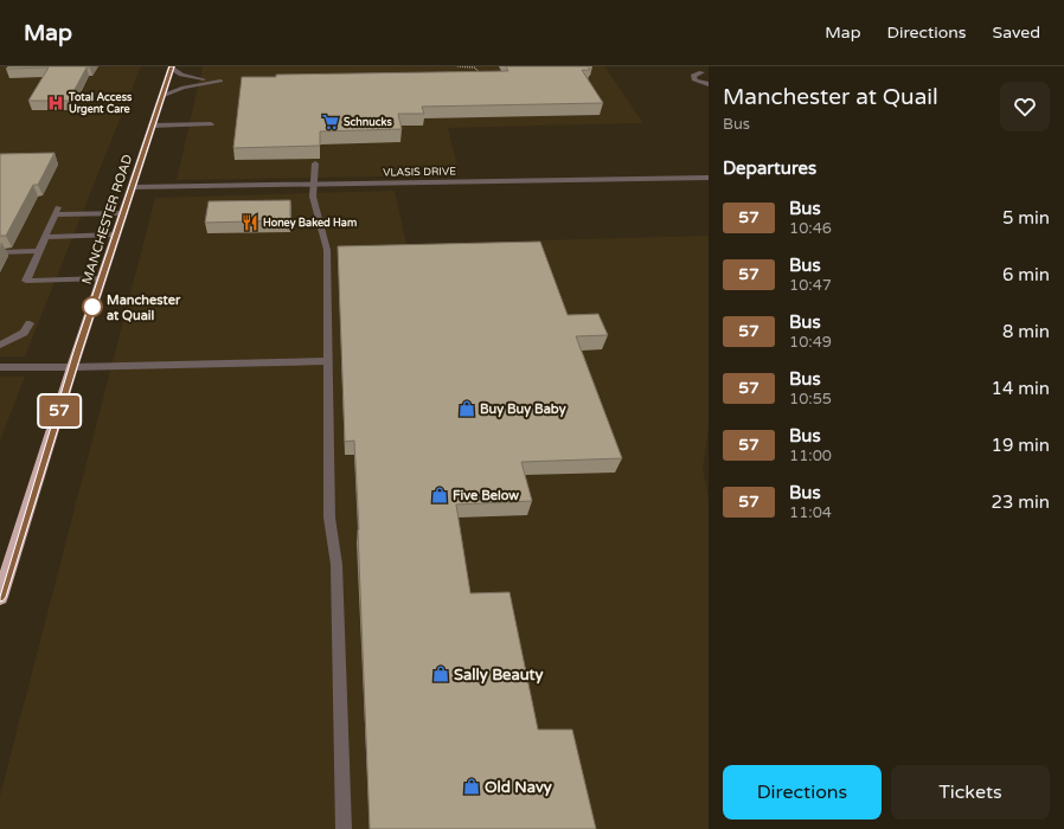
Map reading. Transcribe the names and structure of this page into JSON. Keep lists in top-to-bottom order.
{
  "streets": {
    "highway": ["MANCHESTER ROAD"],
    "street": ["VLASIS DRIVE"]
  },
  "crossings": [
    ["VLASIS DRIVE", "MANCHESTER ROAD"]
  ],
  "places": {
    "hospital": ["Total Access Urgent Care"],
    "supermarket": ["Schnucks"],
    "restaurant": ["Honey Baked Ham"],
    "other": ["Manchester at Quail"],
    "shop": [
      "Buy Buy Baby",
      "Five Below",
      "Sally Beauty",
      "Old Navy"
    ]
  },
  "lines": ["bus line 57"],
  "page": {
    "header": "Map",
    "nav": ["Map", "Directions", "Saved"],
    "on_map": "57",
    "heading": [
      ["Manchester at Quail", "Bus"],
      "Departures"
    ],
    "list": [
      {
        "mark": "57",
        "name": "Bus",
        "note": "10:46",
        "value": "5 min"
      },
      {
        "mark": "57",
        "name": "Bus",
        "note": "10:47",
        "value": "6 min"
      },
      {
        "mark": "57",
        "name": "Bus",
        "note": "10:49",
        "value": "8 min"
      },
      {
        "mark": "57",
        "name": "Bus",
        "note": "10:55",
        "value": "14 min"
      },
      {
        "mark": "57",
        "name": "Bus",
        "note": "11:00",
        "value": "19 min"
      },
      {
        "mark": "57",
        "name": "Bus",
        "note": "11:04",
        "value": "23 min"
      }
    ],
    "buttons": ["Directions", "Tickets"]
  }
}
